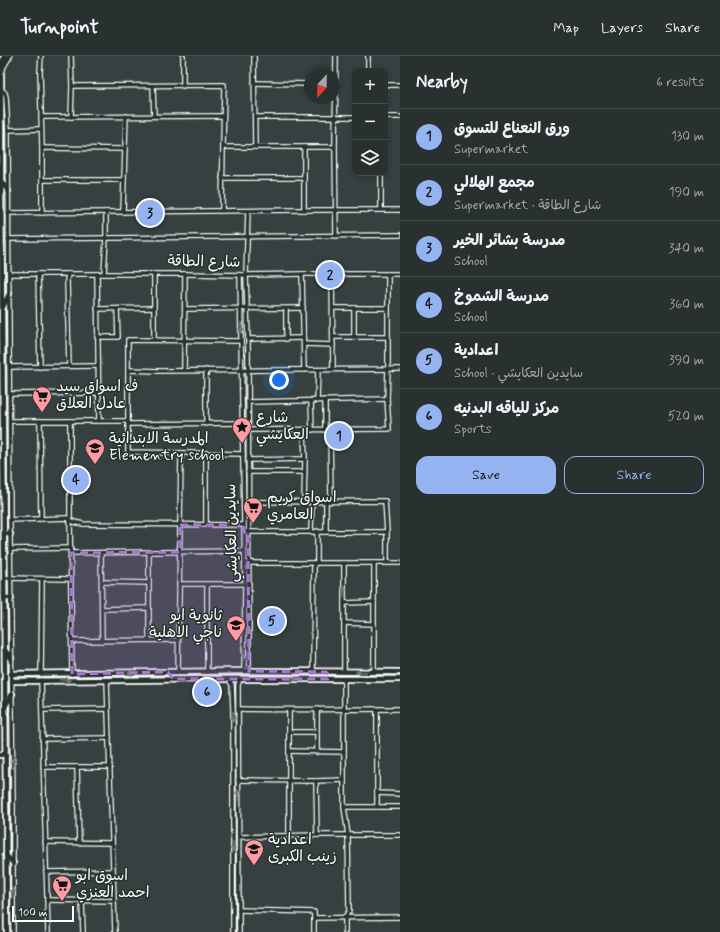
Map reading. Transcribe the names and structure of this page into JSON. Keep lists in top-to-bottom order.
{
  "streets": {
    "street": ["شارع الطاقة", "سايدين العكايشي"]
  },
  "crossings": [
    ["شارع الطاقة", "سايدين العكايشي"]
  ],
  "places": {
    "supermarket": ["ف اسواق سيد عادل العلاق", "اسواق كريم العامري", "اسوق ابو احمد العنزي"],
    "place": ["شارع العكايشي"],
    "school or university": ["المدرسة الابتدائية Elementry school", "ثانوية ابو ناجي الاهلية", "اعدادية زينب الكبرى"]
  },
  "scale_bar": "100 m",
  "north": "bottom",
  "page": {
    "header": "Turnpoint",
    "nav": ["Map", "Layers", "Share"],
    "heading": ["Nearby", "6 results"],
    "map_buttons": ["+", "−"],
    "list": [
      {
        "mark": "1",
        "name": "ورق النعناع للتسوق",
        "note": "Supermarket",
        "value": "130 m"
      },
      {
        "mark": "2",
        "name": "مجمع الهلالي",
        "note": "Supermarket · شارع الطاقة",
        "value": "190 m"
      },
      {
        "mark": "3",
        "name": "مدرسة بشائر الخير",
        "note": "School",
        "value": "340 m"
      },
      {
        "mark": "4",
        "name": "مدرسة الشموخ",
        "note": "School",
        "value": "360 m"
      },
      {
        "mark": "5",
        "name": "اعدادية",
        "note": "School · سايدين العكايشي",
        "value": "390 m"
      },
      {
        "mark": "6",
        "name": "مركز للياقه البدنيه",
        "note": "Sports",
        "value": "520 m"
      }
    ],
    "pins": [
      "3",
      "2",
      "1",
      "4",
      "5",
      "6"
    ],
    "buttons": ["Save", "Share"],
    "scale": "100 m"
  }
}
